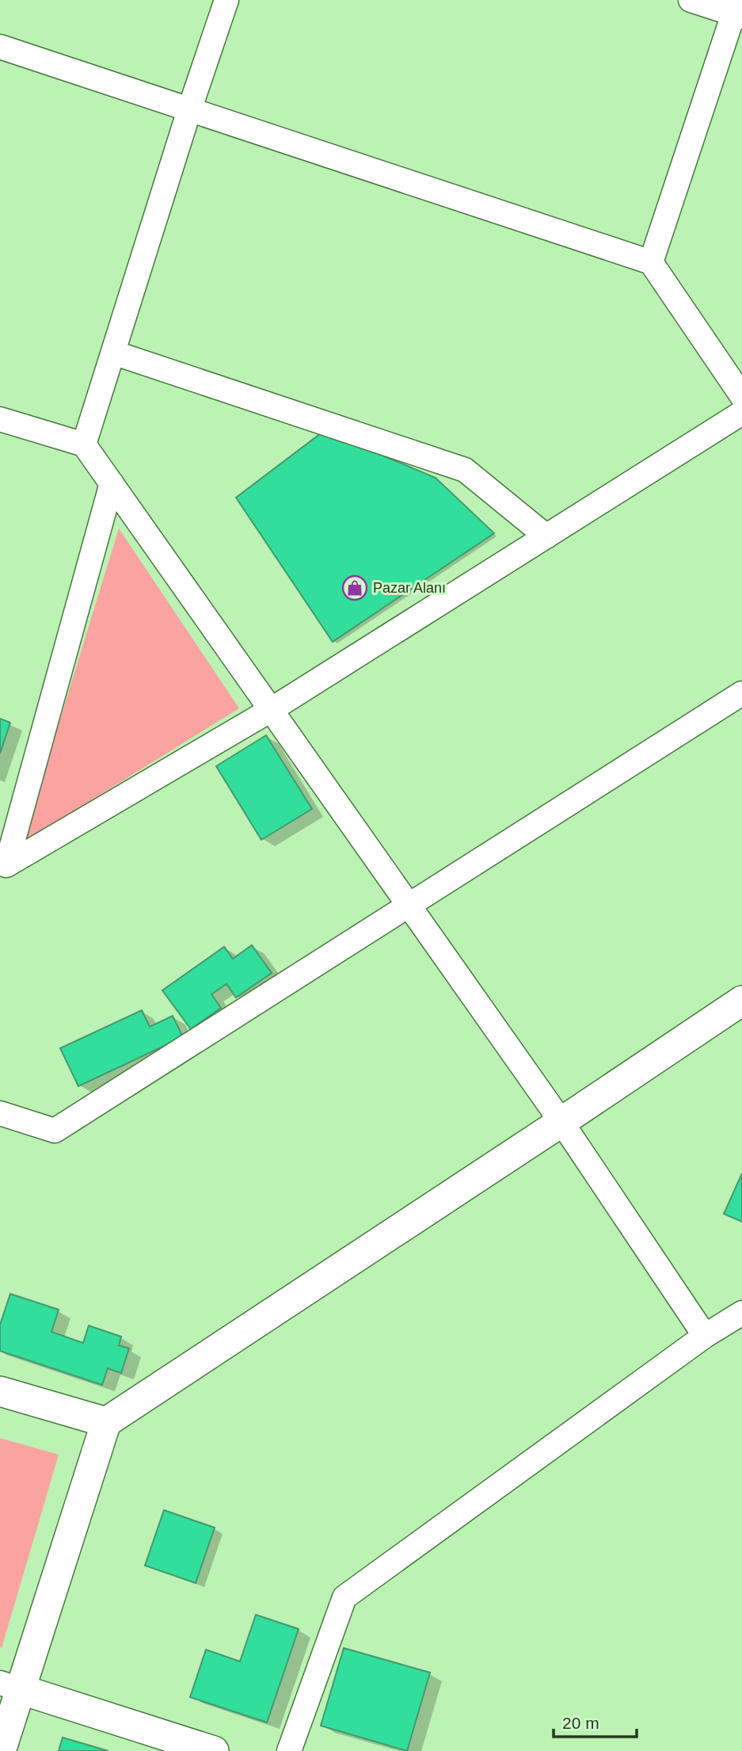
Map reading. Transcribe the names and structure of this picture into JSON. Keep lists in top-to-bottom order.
{
  "places": {
    "shop": ["Pazar Alanı"]
  },
  "scale_bar": "20 m"
}
